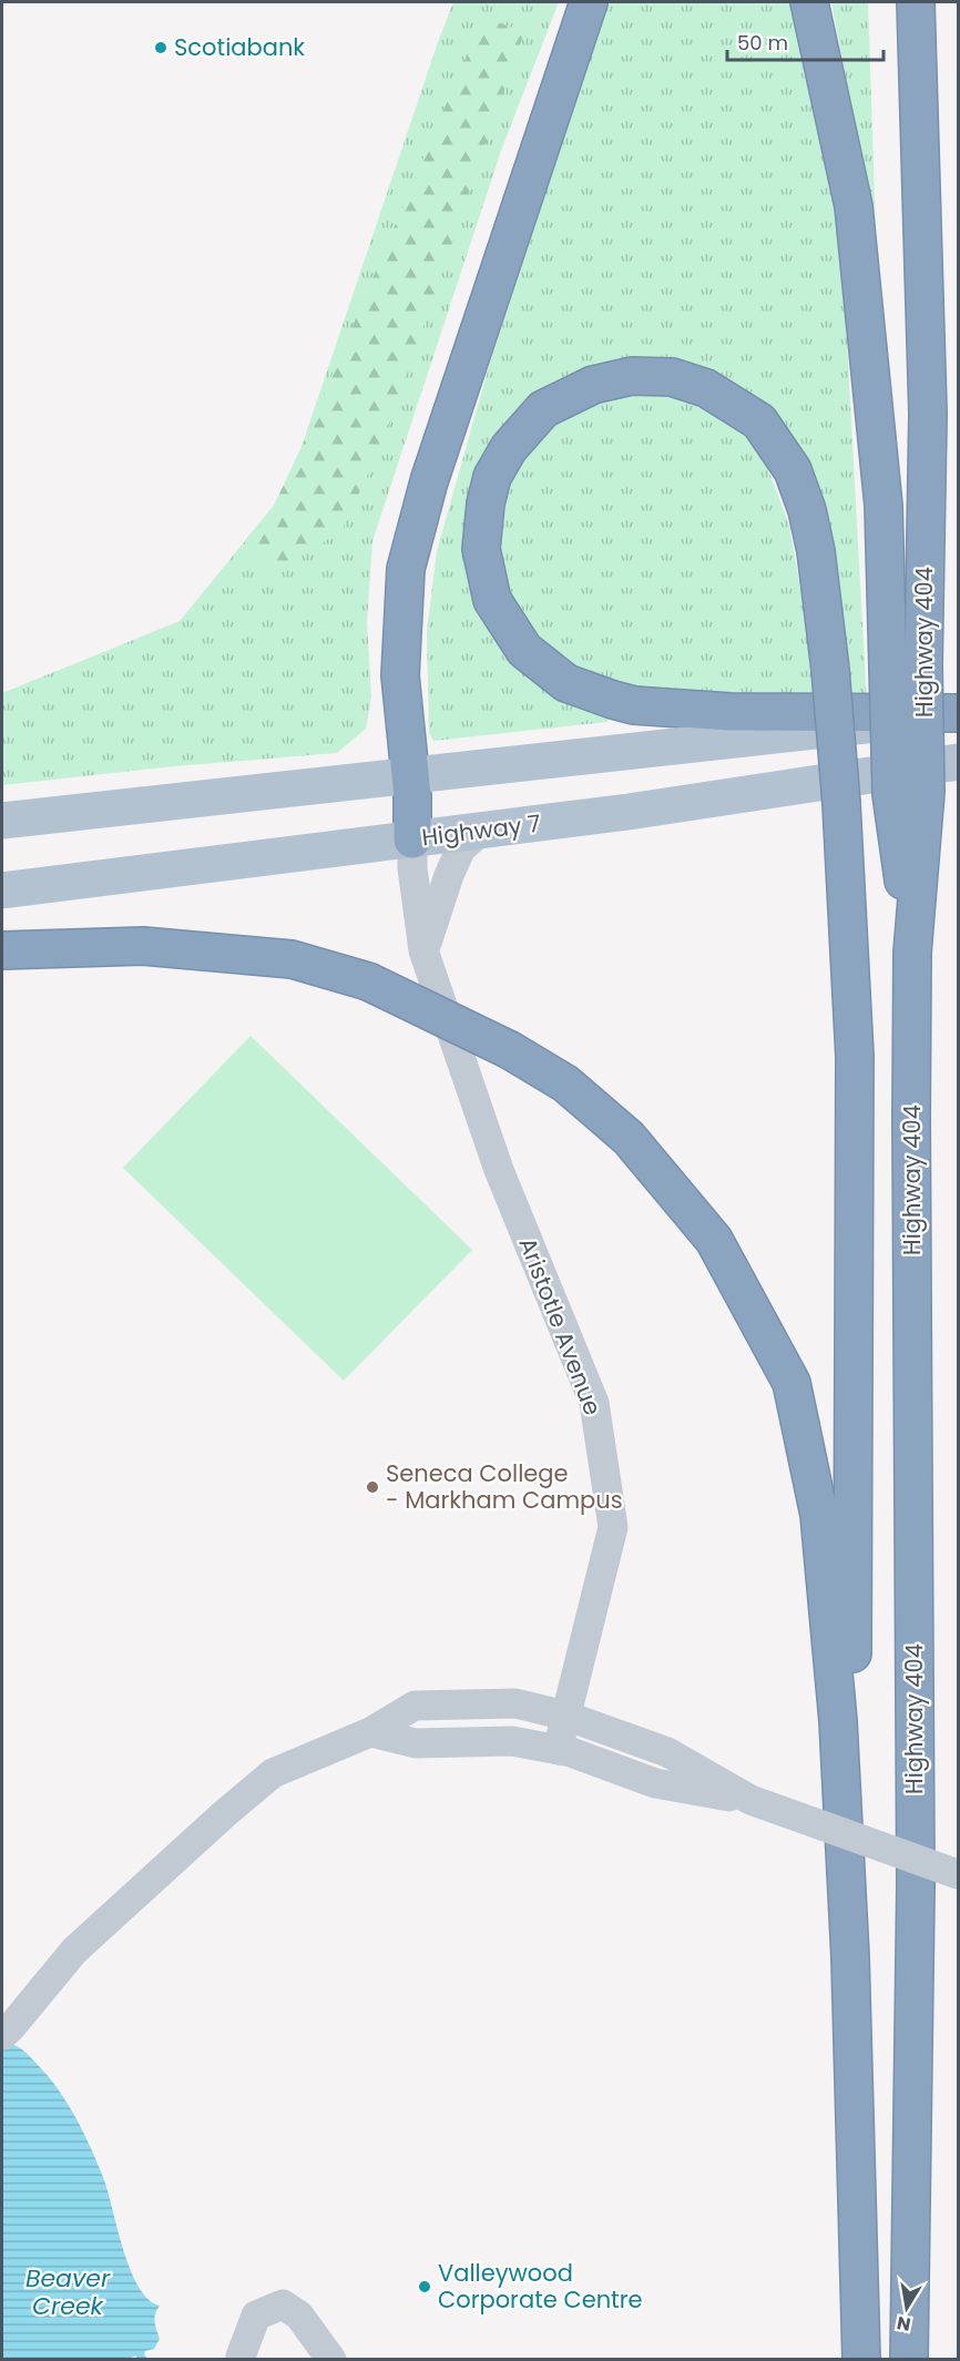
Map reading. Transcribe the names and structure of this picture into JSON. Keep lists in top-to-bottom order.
{
  "streets": {
    "highway": ["Highway 404"],
    "main road": ["Highway 7"],
    "street": ["Aristotle Avenue"]
  },
  "crossings": [
    ["Highway 7", "Aristotle Avenue"]
  ],
  "water": ["Beaver Creek"],
  "places": ["Scotiabank", "Seneca College - Markham Campus", "Valleywood Corporate Centre"],
  "scale_bar": "50 m",
  "north": "bottom"
}
